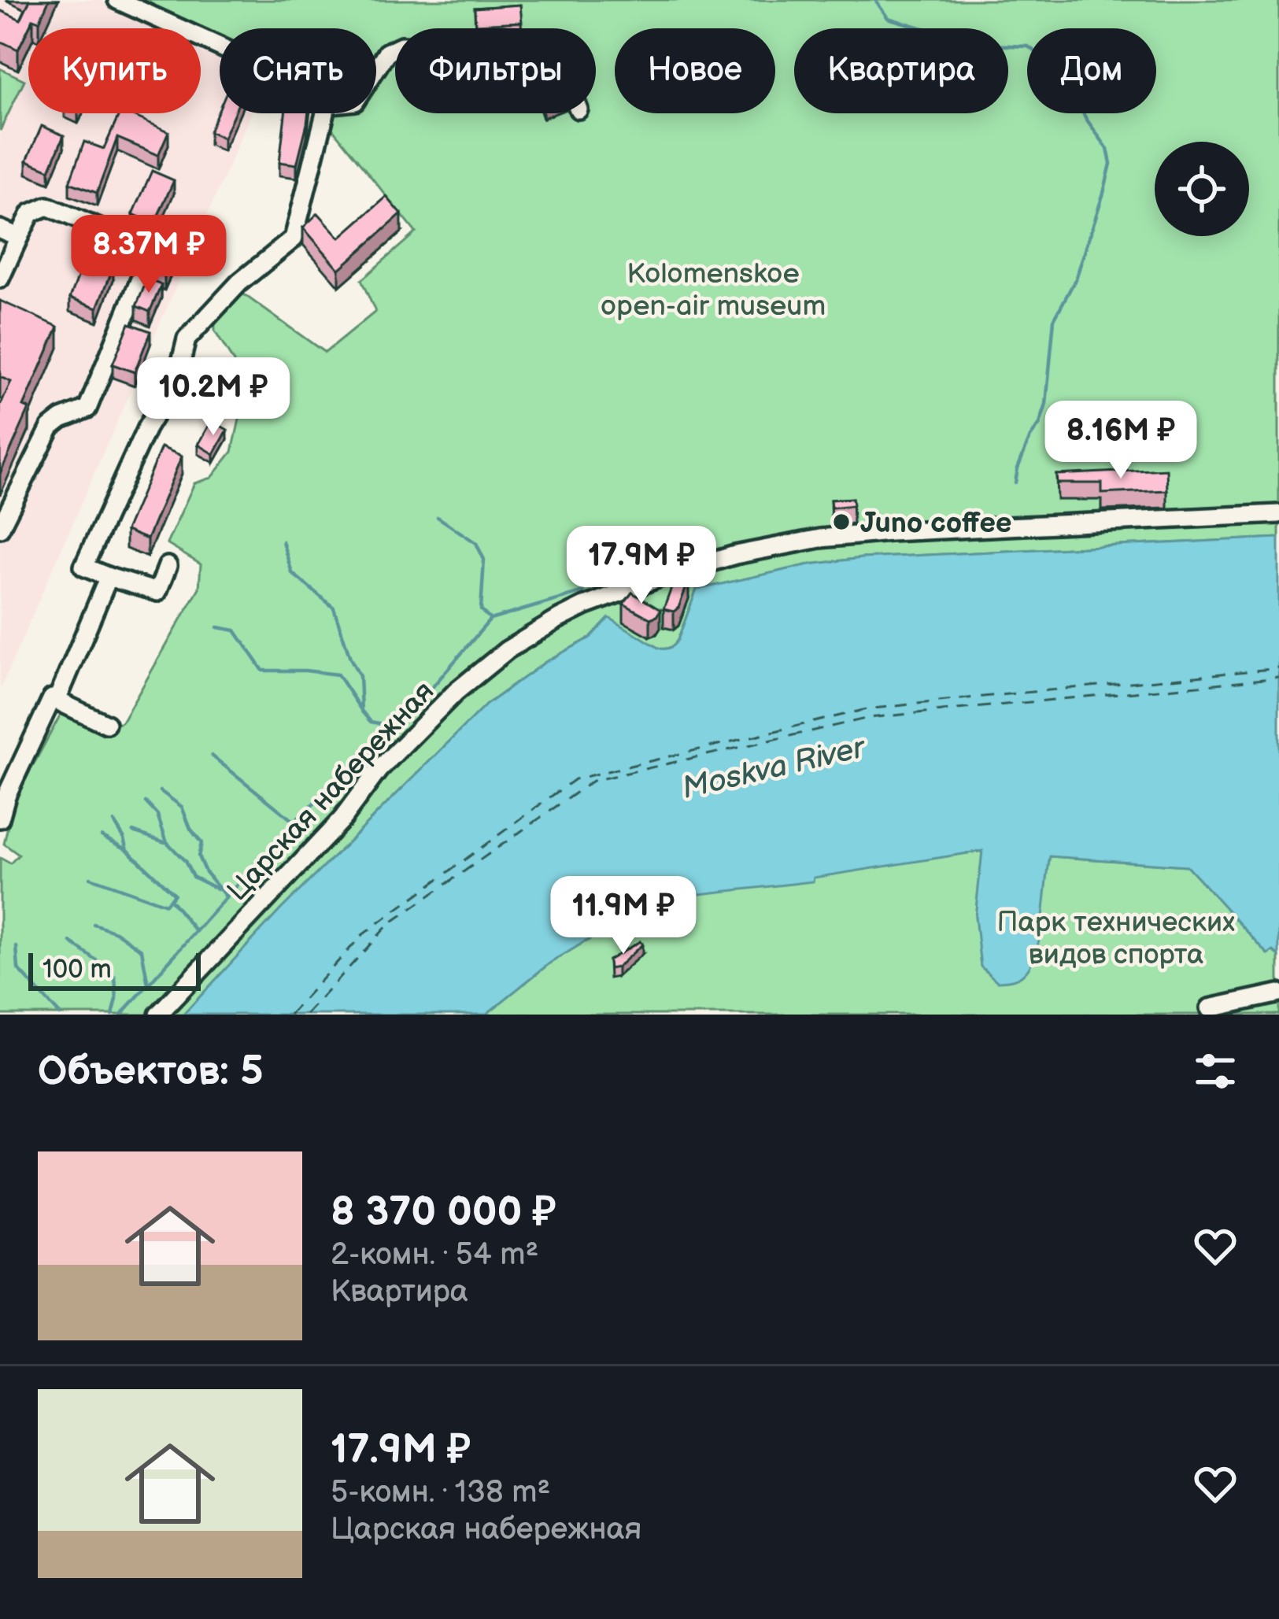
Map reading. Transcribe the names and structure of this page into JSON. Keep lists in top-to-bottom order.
{
  "streets": {
    "street": ["Царская набережная"]
  },
  "water": ["Moskva River"],
  "parks": ["Kolomenskoe open-air museum", "Парк технических видов спорта"],
  "places": ["Juno coffee"],
  "scale_bar": "100 m",
  "page": {
    "chip": [
      "Купить",
      "Снять",
      "Фильтры",
      "Новое",
      "Квартира",
      "Дом"
    ],
    "price": [
      "8.37M ₽",
      "10.2M ₽",
      "8.16M ₽",
      "17.9M ₽",
      "11.9M ₽"
    ],
    "scale": "100 m",
    "heading": "Объектов: 5",
    "list": [
      {
        "name": "8 370 000 ₽",
        "note": "2-комн. · 54 m² · Квартира"
      },
      {
        "name": "17.9M ₽",
        "note": "5-комн. · 138 m² · Царская набережная"
      }
    ]
  }
}
